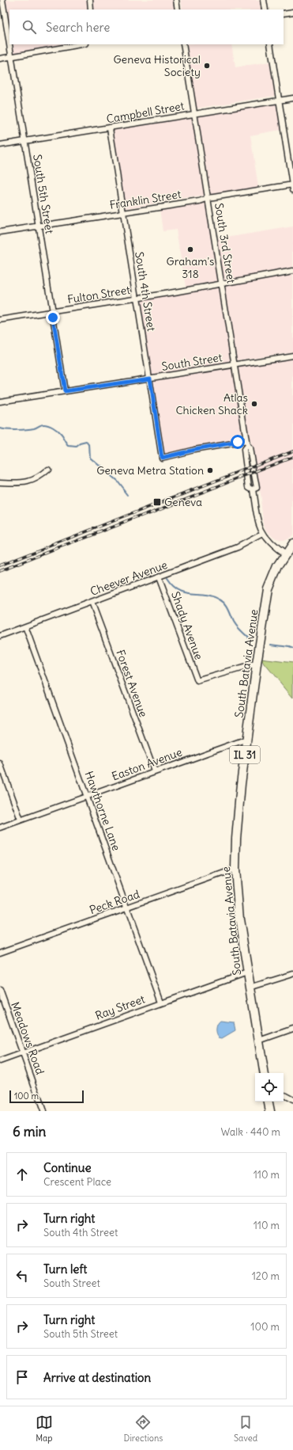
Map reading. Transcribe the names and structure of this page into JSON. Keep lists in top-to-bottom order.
{
  "streets": {
    "main road": ["South Batavia Avenue", "IL 31"],
    "street": [
      "Campbell Street",
      "South 5th Street",
      "Franklin Street",
      "South 3rd Street",
      "South 4th Street",
      "Fulton Street",
      "South Street",
      "Cheever Avenue",
      "Shady Avenue",
      "Forest Avenue",
      "Easton Avenue",
      "Hawthorne Lane",
      "Peck Road",
      "Ray Street",
      "Meadows Road"
    ]
  },
  "crossings": [
    ["Campbell Street", "South 5th Street"],
    ["Campbell Street", "South 3rd Street"],
    ["Campbell Street", "South 4th Street"],
    ["South 5th Street", "Franklin Street"],
    ["South 5th Street", "Fulton Street"],
    ["South 5th Street", "South Street"],
    ["Franklin Street", "South 3rd Street"],
    ["Franklin Street", "South 4th Street"],
    ["South 3rd Street", "South 4th Street"],
    ["South 3rd Street", "Fulton Street"],
    ["South 3rd Street", "South Street"],
    ["South 3rd Street", "Cheever Avenue"],
    ["South 3rd Street", "South Batavia Avenue"],
    ["South 4th Street", "Fulton Street"],
    ["South 4th Street", "South Street"],
    ["Cheever Avenue", "Shady Avenue"],
    ["Cheever Avenue", "Forest Avenue"],
    ["Cheever Avenue", "Hawthorne Lane"],
    ["Shady Avenue", "South Batavia Avenue"],
    ["South Batavia Avenue", "Easton Avenue"],
    ["South Batavia Avenue", "Peck Road"],
    ["South Batavia Avenue", "Ray Street"],
    ["Forest Avenue", "Easton Avenue"],
    ["Easton Avenue", "Hawthorne Lane"],
    ["Hawthorne Lane", "Peck Road"],
    ["Hawthorne Lane", "Ray Street"],
    ["Ray Street", "Meadows Road"]
  ],
  "places": {
    "other": [
      "Geneva Historical Society",
      "Graham's 318",
      "Atlas Chicken Shack",
      "Geneva Metra Station"
    ],
    "transit": ["Geneva"]
  },
  "scale_bar": "100 m",
  "page": {
    "search": "Search here",
    "scale": "100 m",
    "heading": ["6 min", "Walk · 440 m"],
    "list": [
      ["Continue", "Crescent Place", "110 m"],
      ["Turn right", "South 4th Street", "110 m"],
      ["Turn left", "South Street", "120 m"],
      ["Turn right", "South 5th Street", "100 m"],
      "Arrive at destination"
    ],
    "nav": ["Map", "Directions", "Saved"]
  }
}
